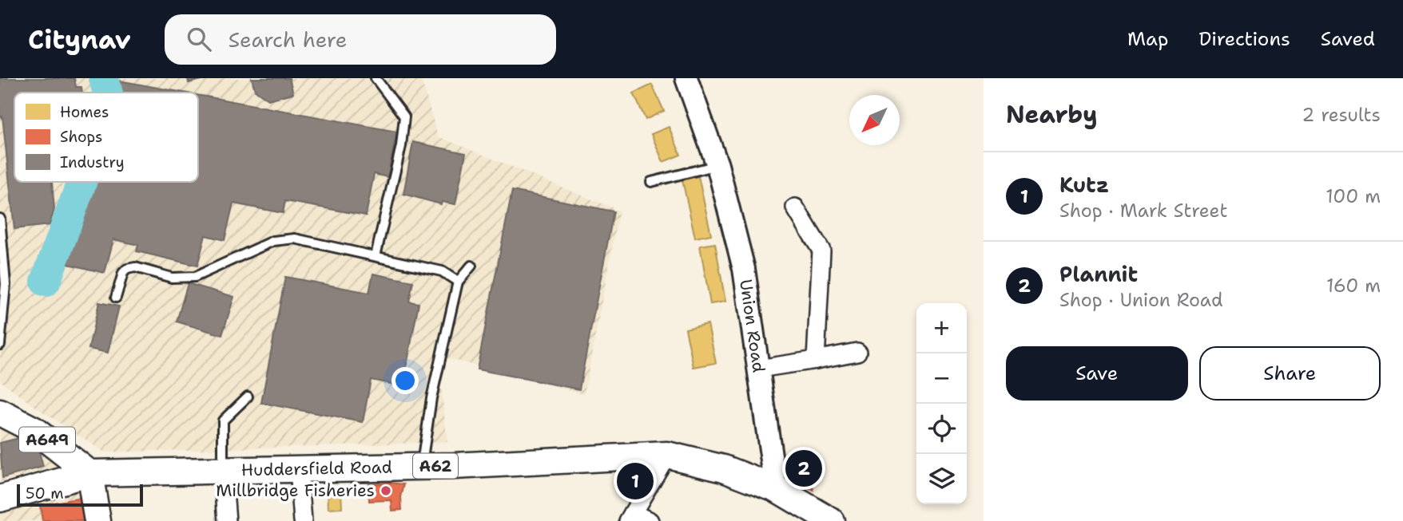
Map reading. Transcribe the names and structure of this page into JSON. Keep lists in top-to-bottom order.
{
  "streets": {
    "main road": ["A649", "A62", "Huddersfield Road"],
    "street": ["Union Road"]
  },
  "crossings": [
    ["Union Road", "Huddersfield Road"],
    ["A649", "A62"],
    ["A649", "Huddersfield Road"],
    ["A62", "Huddersfield Road"]
  ],
  "places": ["Millbridge Fisheries"],
  "legend": ["Homes", "Shops", "Industry"],
  "scale_bar": "50 m",
  "north": "bottom left",
  "page": {
    "header": "Citynav",
    "search": "Search here",
    "nav": ["Map", "Directions", "Saved"],
    "heading": ["Nearby", "2 results"],
    "list": [
      {
        "mark": "1",
        "name": "Kutz",
        "note": "Shop · Mark Street",
        "value": "100 m"
      },
      {
        "mark": "2",
        "name": "Plannit",
        "note": "Shop · Union Road",
        "value": "160 m"
      }
    ],
    "map_buttons": ["+", "−"],
    "buttons": ["Save", "Share"],
    "pins": ["2", "1"],
    "scale": "50 m"
  }
}
